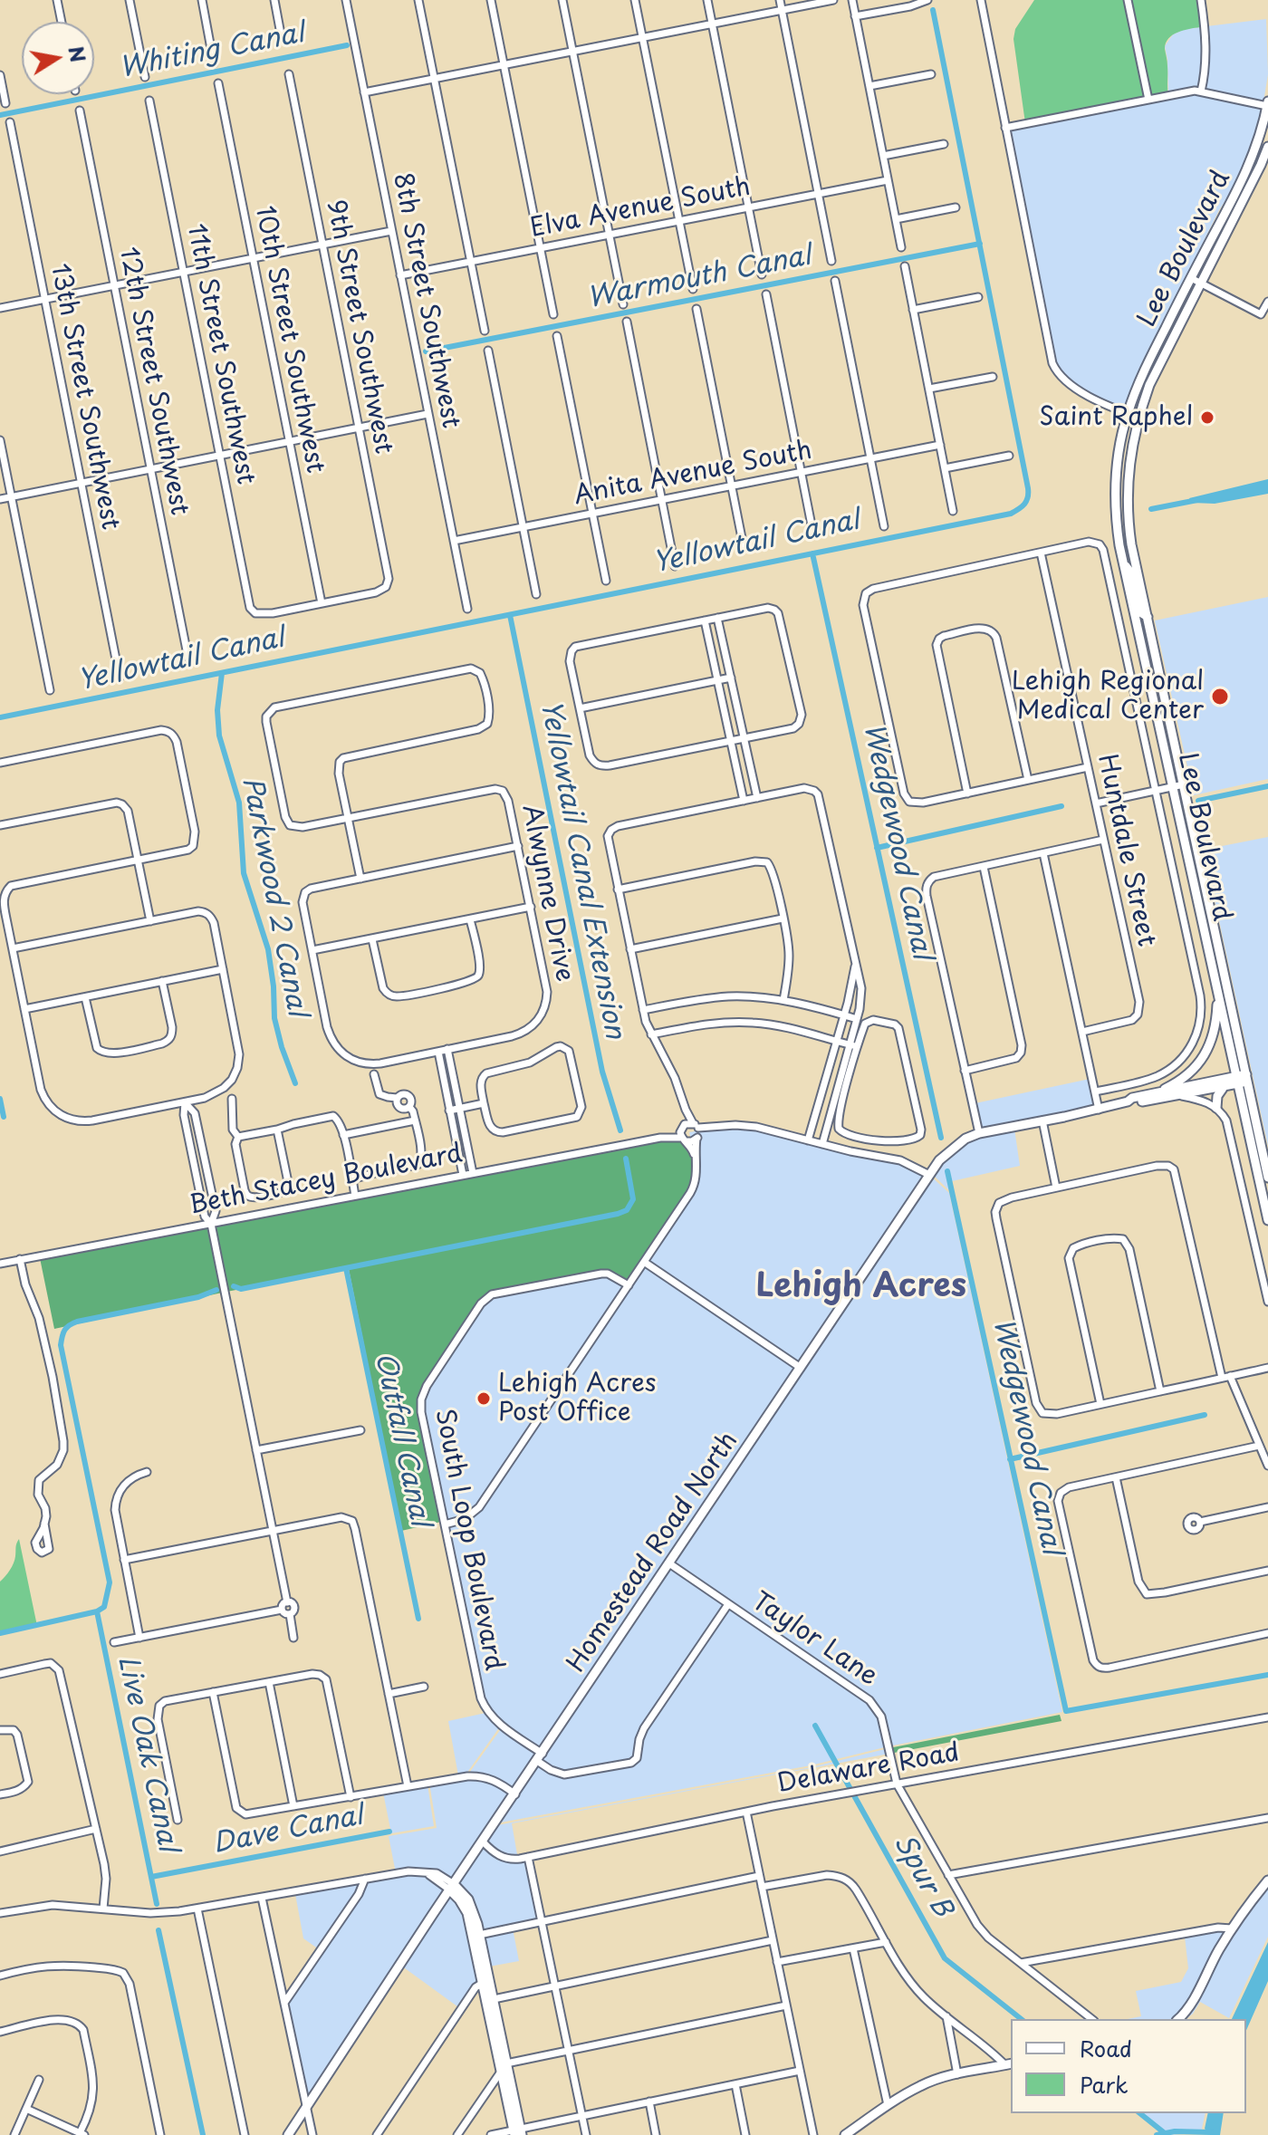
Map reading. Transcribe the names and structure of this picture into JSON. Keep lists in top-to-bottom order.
{
  "streets": {
    "main road": ["Lee Boulevard", "Homestead Road North"],
    "street": [
      "Elva Avenue South",
      "8th Street Southwest",
      "9th Street Southwest",
      "10th Street Southwest",
      "11th Street Southwest",
      "12th Street Southwest",
      "13th Street Southwest",
      "Anita Avenue South",
      "Huntdale Street",
      "Alwynne Drive",
      "Beth Stacey Boulevard",
      "South Loop Boulevard",
      "Taylor Lane",
      "Delaware Road"
    ]
  },
  "crossings": [
    ["Elva Avenue South", "8th Street Southwest"],
    ["Lee Boulevard", "Homestead Road North"],
    ["8th Street Southwest", "Anita Avenue South"],
    ["9th Street Southwest", "10th Street Southwest"],
    ["9th Street Southwest", "11th Street Southwest"],
    ["10th Street Southwest", "11th Street Southwest"],
    ["Beth Stacey Boulevard", "Homestead Road North"],
    ["South Loop Boulevard", "Homestead Road North"],
    ["South Loop Boulevard", "Taylor Lane"],
    ["Homestead Road North", "Taylor Lane"],
    ["Homestead Road North", "Delaware Road"],
    ["Taylor Lane", "Delaware Road"]
  ],
  "districts": ["Lehigh Acres"],
  "water": [
    "Whiting Canal",
    "Warmouth Canal",
    "Yellowtail Canal",
    "Wedgewood Canal",
    "Yellowtail Canal Extension",
    "Parkwood 2 Canal",
    "Outfall Canal",
    "Live Oak Canal",
    "Dave Canal",
    "Spur B"
  ],
  "places": ["Saint Raphel", "Lehigh Regional Medical Center", "Lehigh Acres Post Office"],
  "legend": ["Road", "Park"],
  "north": "right"
}
